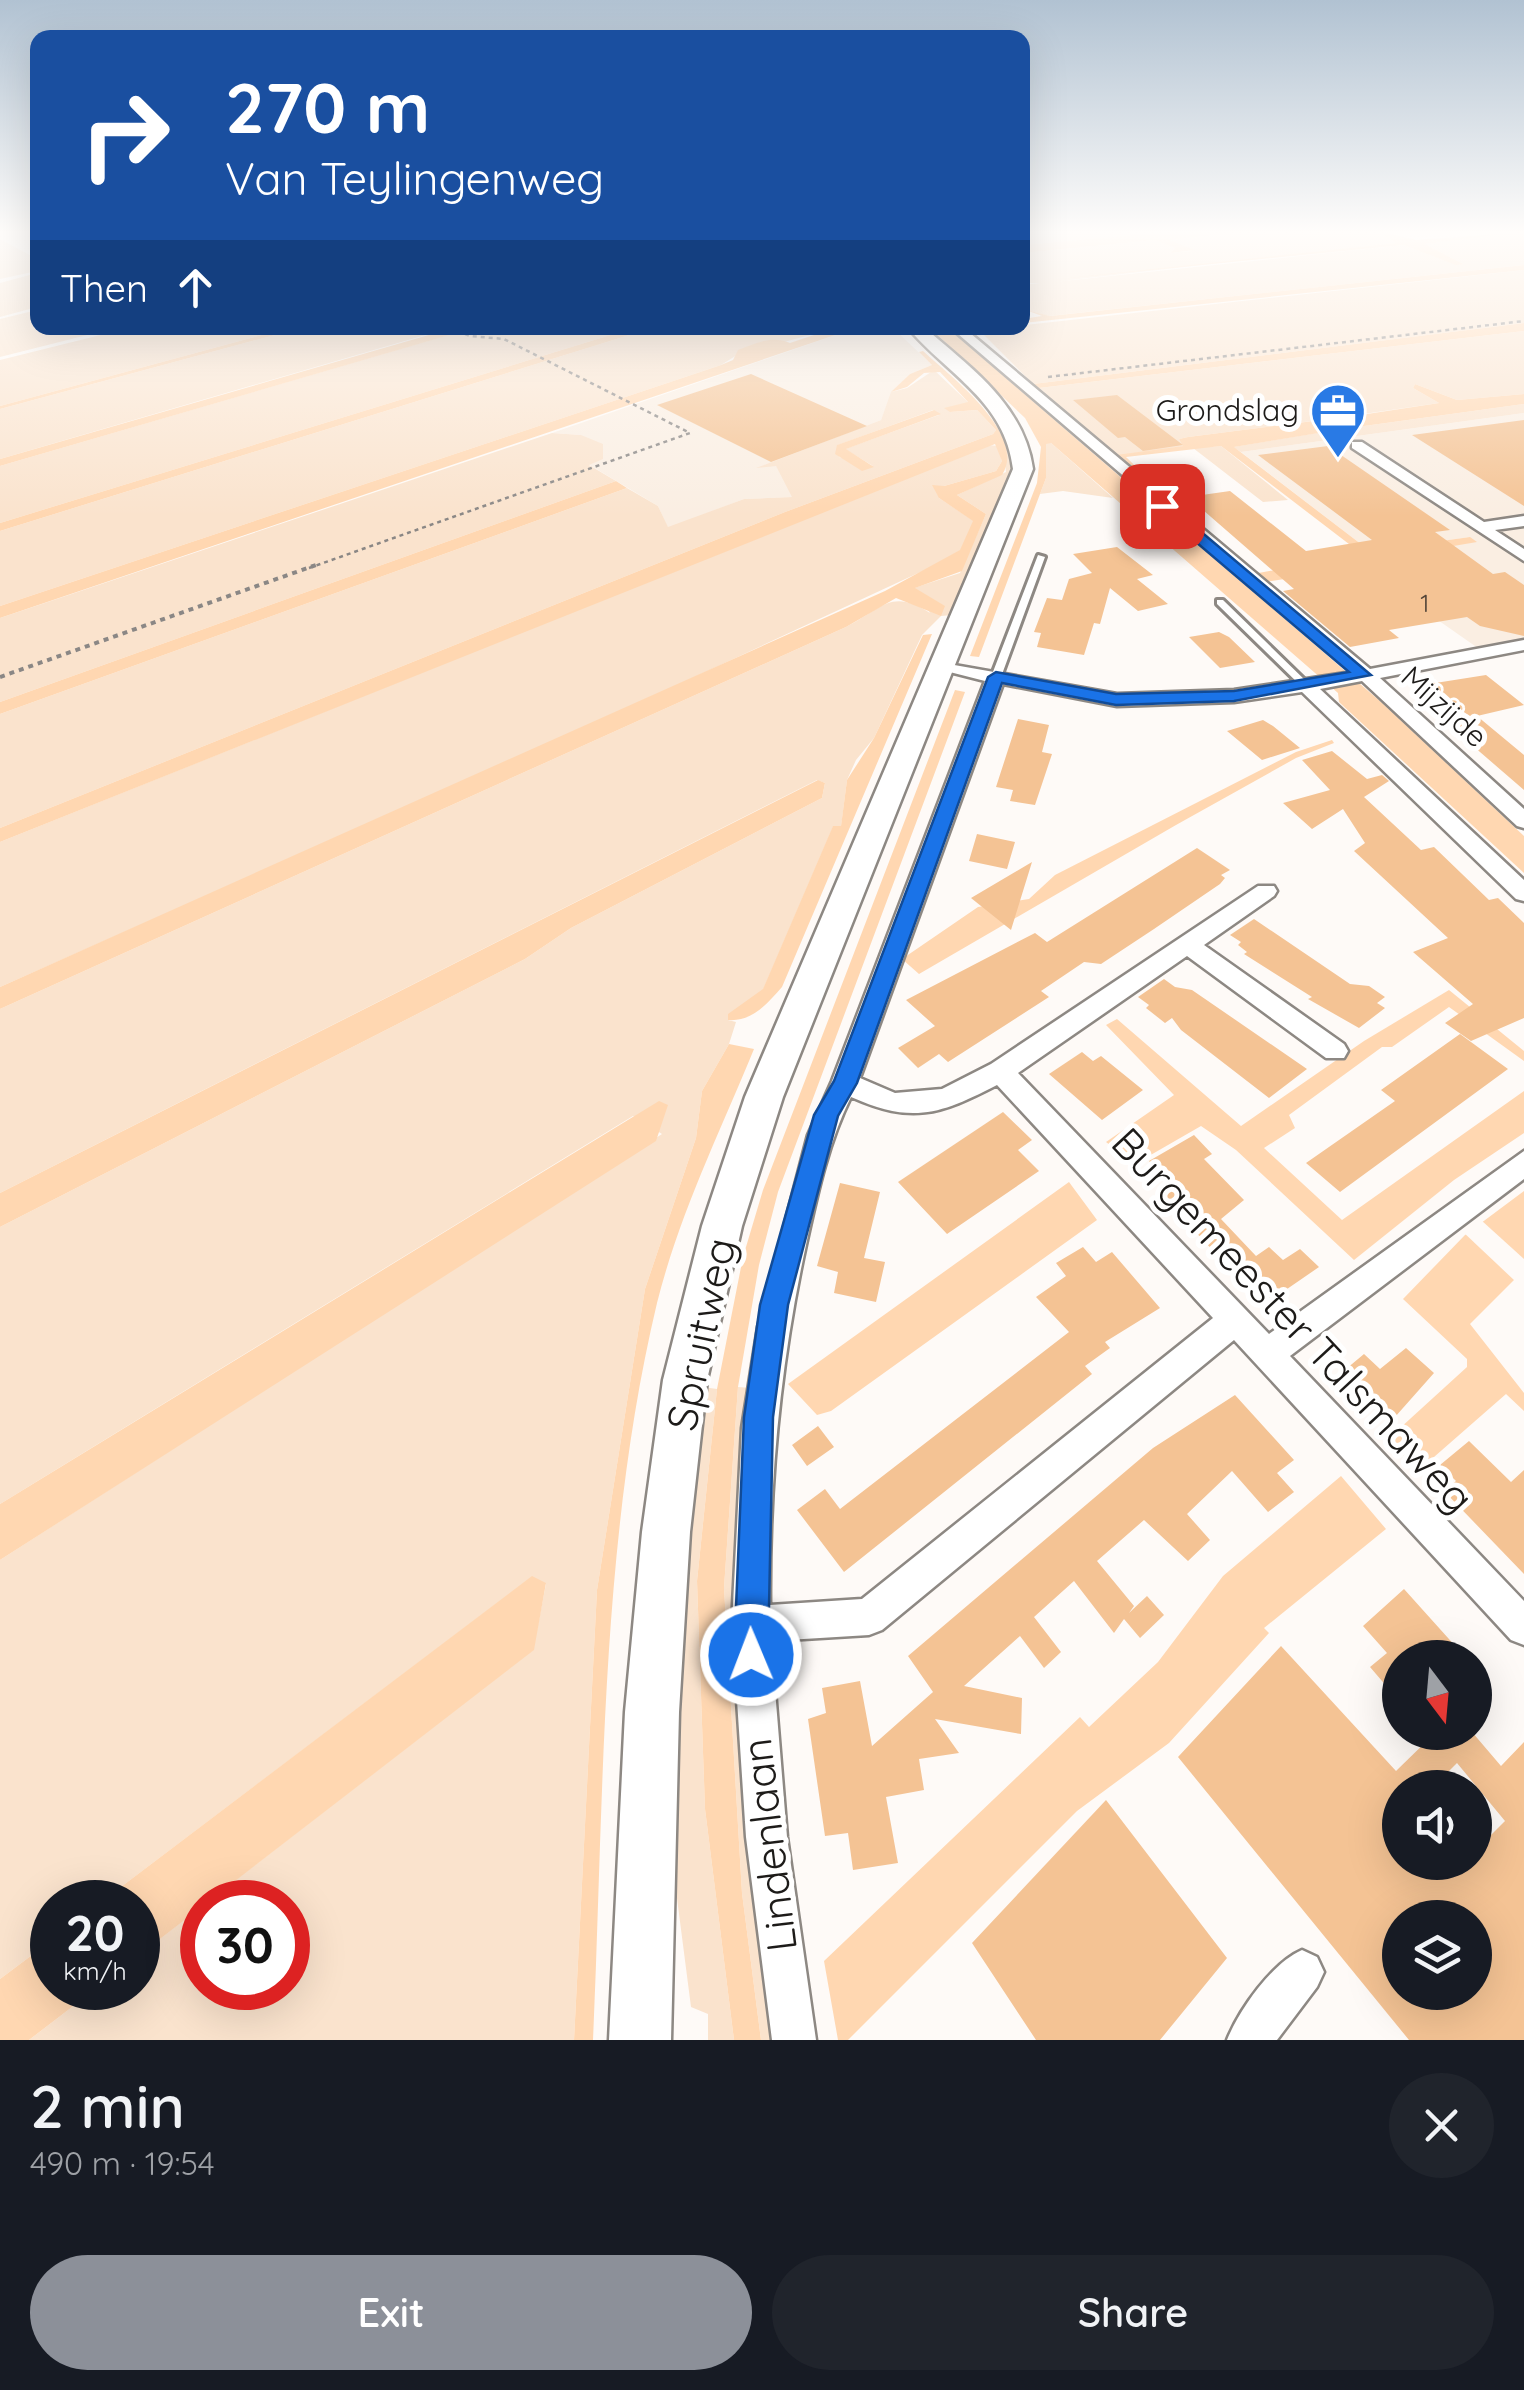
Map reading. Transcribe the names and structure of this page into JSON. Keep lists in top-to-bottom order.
{
  "streets": {
    "main road": ["Spruitweg"],
    "street": ["Mijzijde", "Burgemeester Talsmaweg", "Lindenlaan"]
  },
  "places": {
    "office": ["Grondslag"]
  },
  "house_numbers": ["1"],
  "north": "bottom",
  "page": {
    "turn": ["270 m", "Van Teylingenweg"],
    "then": "Then",
    "speed": "20 km/h",
    "limit": "30",
    "heading": ["2 min", "490 m · 19:54"],
    "buttons": ["Exit", "Share"]
  }
}
